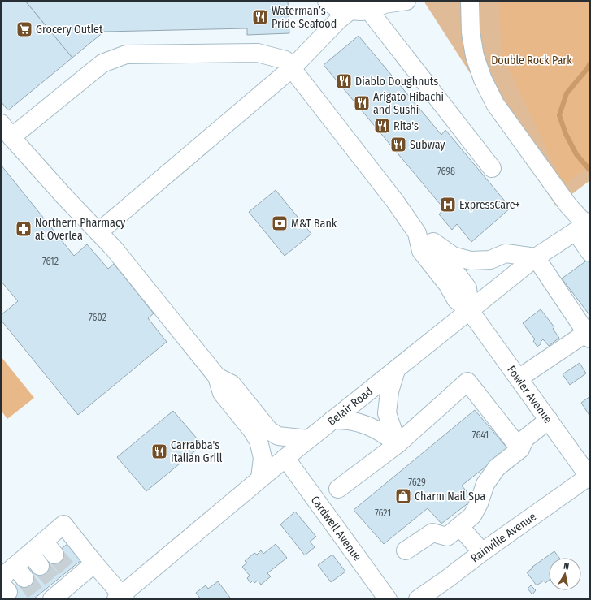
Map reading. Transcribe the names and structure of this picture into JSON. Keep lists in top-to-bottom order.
{
  "streets": {
    "main road": [
      "Fowler Avenue",
      "Belair Road",
      "Cardwell Avenue",
      "Rainville Avenue"
    ]
  },
  "crossings": [
    ["Fowler Avenue", "Belair Road"],
    ["Fowler Avenue", "Rainville Avenue"],
    ["Belair Road", "Cardwell Avenue"]
  ],
  "parks": ["Double Rock Park"],
  "places": {
    "restaurant": [
      "Waterman’s Pride Seafood",
      "Diablo Doughnuts",
      "Arigato Hibachi and Sushi",
      "Rita's",
      "Subway",
      "Carrabba's Italian Grill"
    ],
    "supermarket": ["Grocery Outlet"],
    "hospital": ["ExpressCare+"],
    "bank": ["M&T Bank"],
    "pharmacy": ["Northern Pharmacy at Overlea"],
    "shop": ["Charm Nail Spa"]
  },
  "house_numbers": [
    "7698",
    "7612",
    "7602",
    "7641",
    "7629",
    "7621"
  ],
  "north": "top"
}
